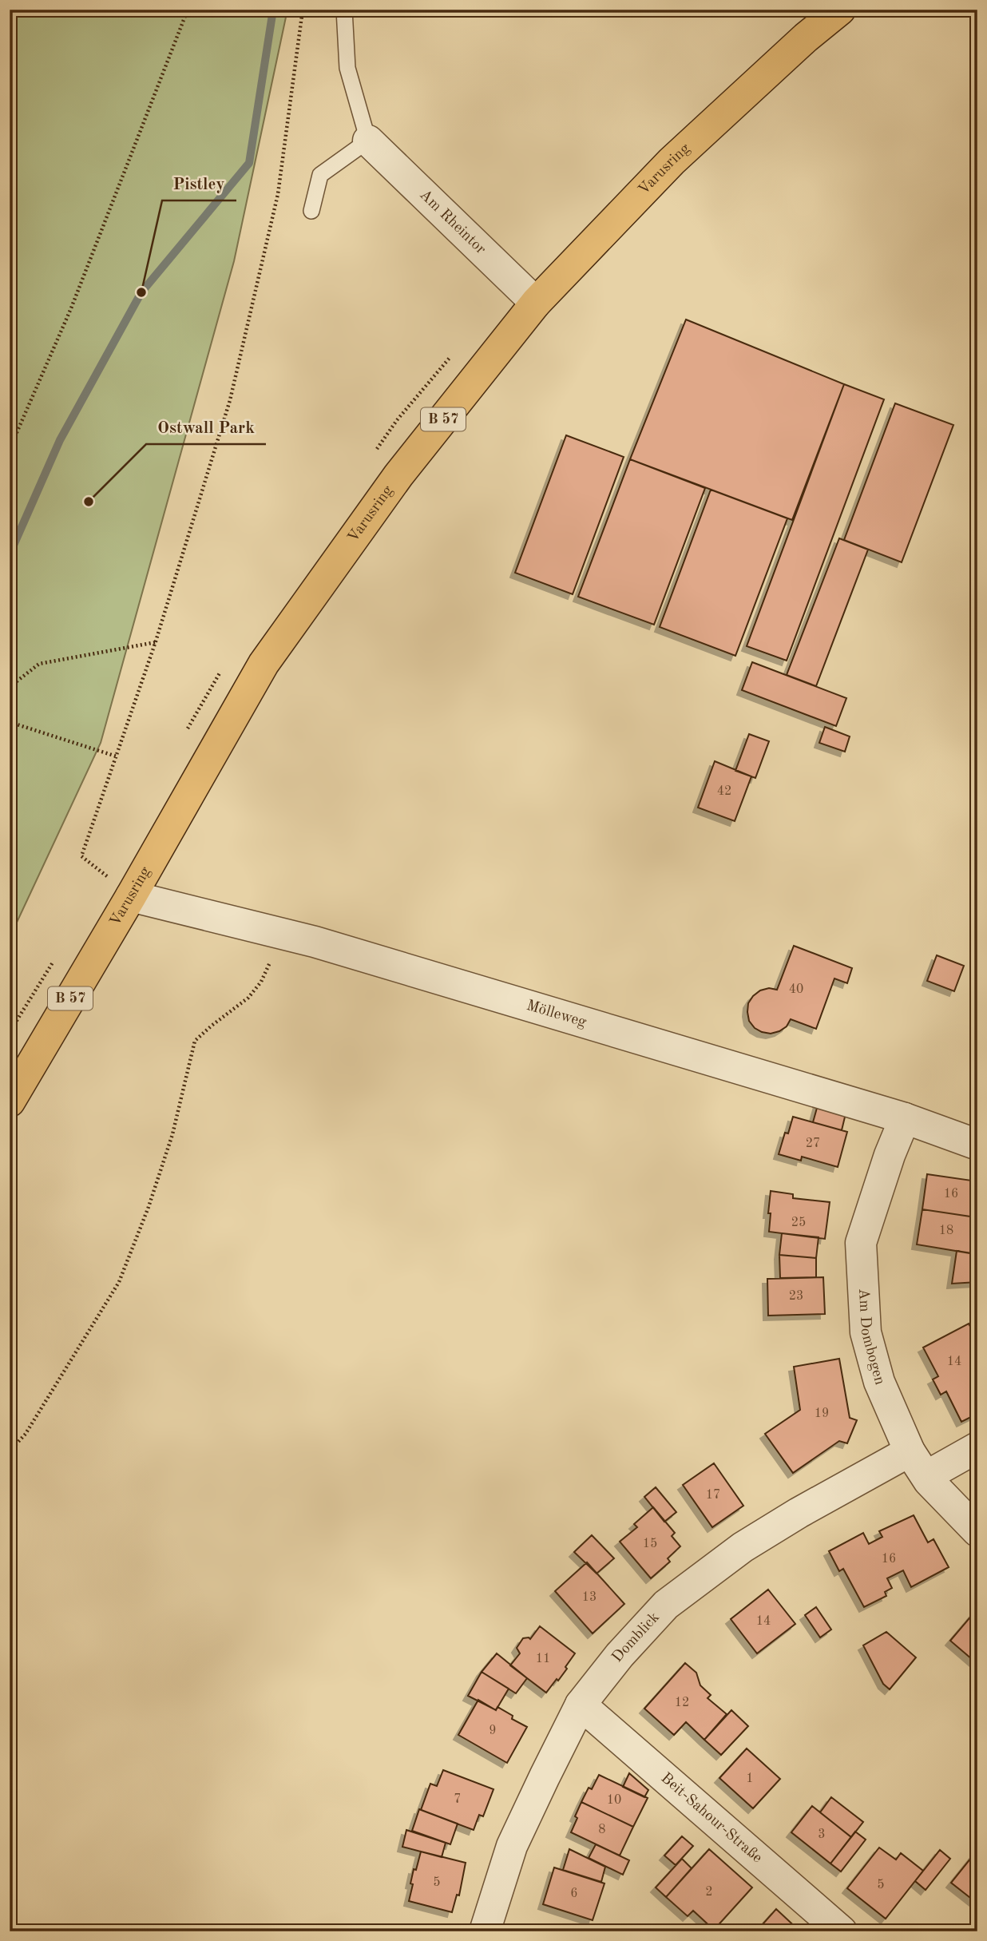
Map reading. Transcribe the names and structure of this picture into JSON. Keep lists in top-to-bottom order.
{
  "streets": {
    "main road": ["Varusring", "B 57"],
    "street": [
      "Am Rheintor",
      "Mölleweg",
      "Am Dombogen",
      "Domblick",
      "Beit-Sahour-Straße"
    ]
  },
  "crossings": [
    ["Varusring", "Am Rheintor"],
    ["Varusring", "Mölleweg"],
    ["Mölleweg", "Am Dombogen"],
    ["Am Dombogen", "Domblick"],
    ["Domblick", "Beit-Sahour-Straße"]
  ],
  "places": ["Pistley", "Ostwall Park"],
  "house_numbers": [
    "42",
    "40",
    "27",
    "16",
    "25",
    "18",
    "23",
    "14",
    "19",
    "17",
    "15",
    "16",
    "13",
    "14",
    "11",
    "12",
    "9",
    "1",
    "7",
    "10",
    "8",
    "3",
    "5",
    "5",
    "2",
    "6"
  ]
}
